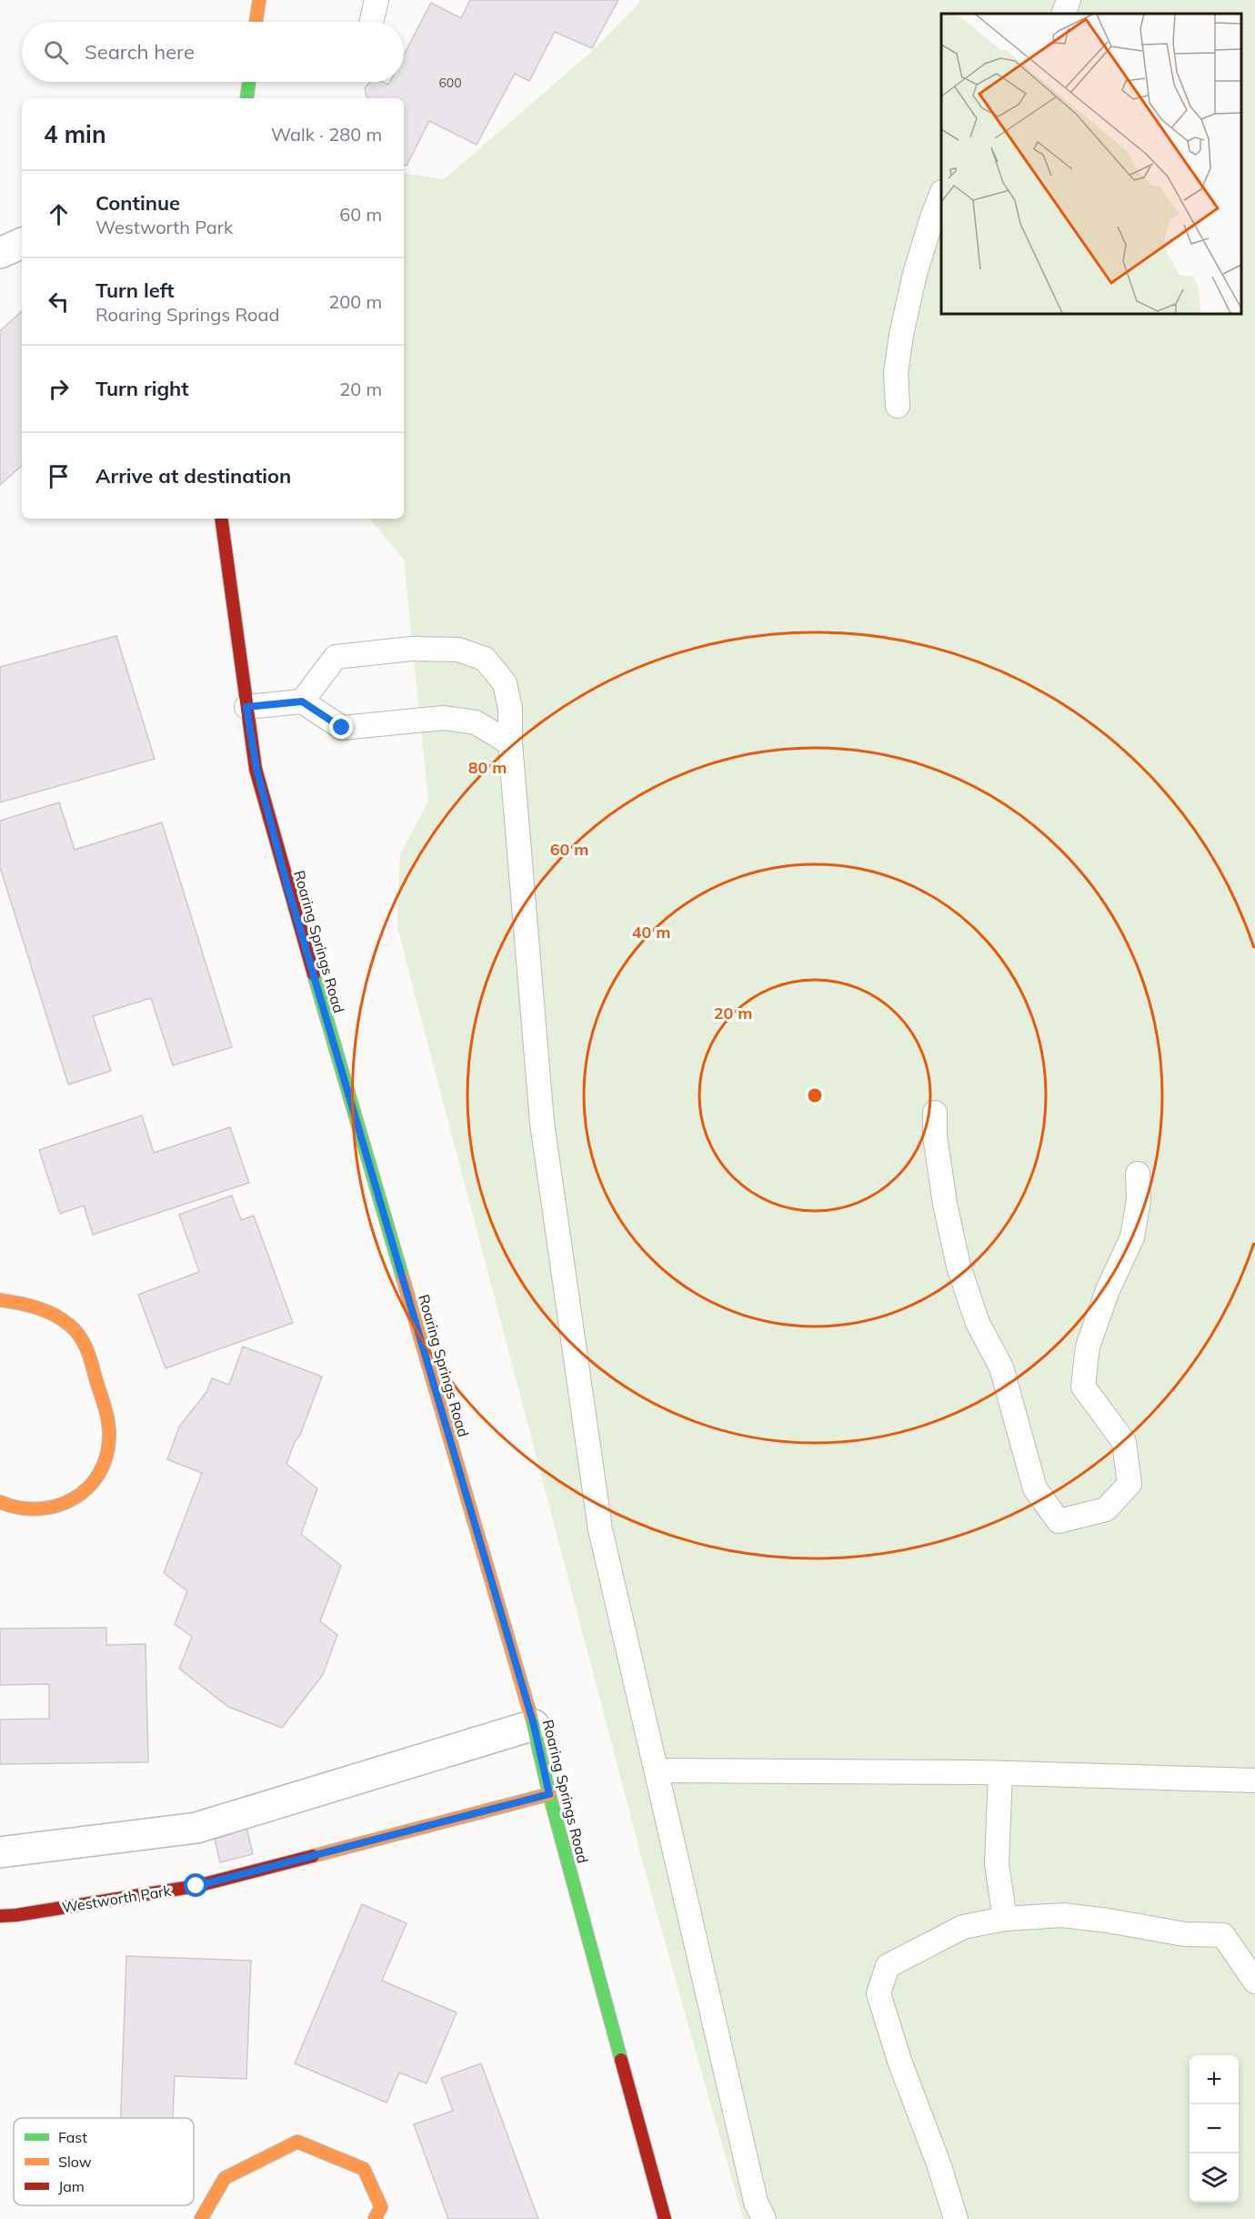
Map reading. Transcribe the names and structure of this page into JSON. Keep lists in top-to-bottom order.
{
  "streets": {
    "street": ["Roaring Springs Road", "Westworth Park"]
  },
  "crossings": [
    ["Roaring Springs Road", "Westworth Park"]
  ],
  "house_numbers": ["600"],
  "legend": ["Fast", "Slow", "Jam"],
  "page": {
    "search": "Search here",
    "heading": ["4 min", "Walk · 280 m"],
    "list": [
      ["Continue", "Westworth Park", "60 m"],
      ["Turn left", "Roaring Springs Road", "200 m"],
      ["Turn right", "20 m"],
      "Arrive at destination"
    ],
    "map_buttons": ["+", "−"]
  },
  "rings": [
    "80 m",
    "60 m",
    "40 m",
    "20 m"
  ]
}
